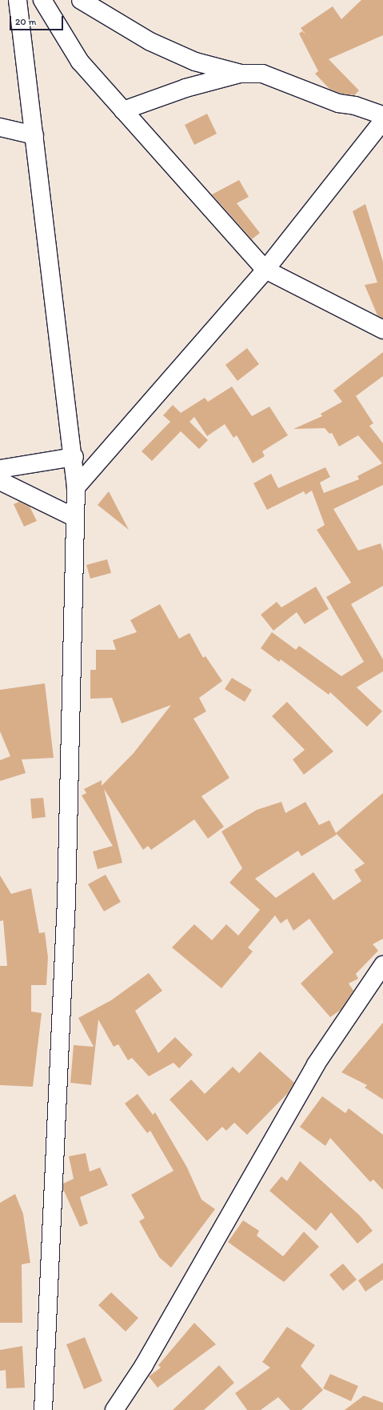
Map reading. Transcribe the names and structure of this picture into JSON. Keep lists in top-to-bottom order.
{
  "scale_bar": "20 m"
}
